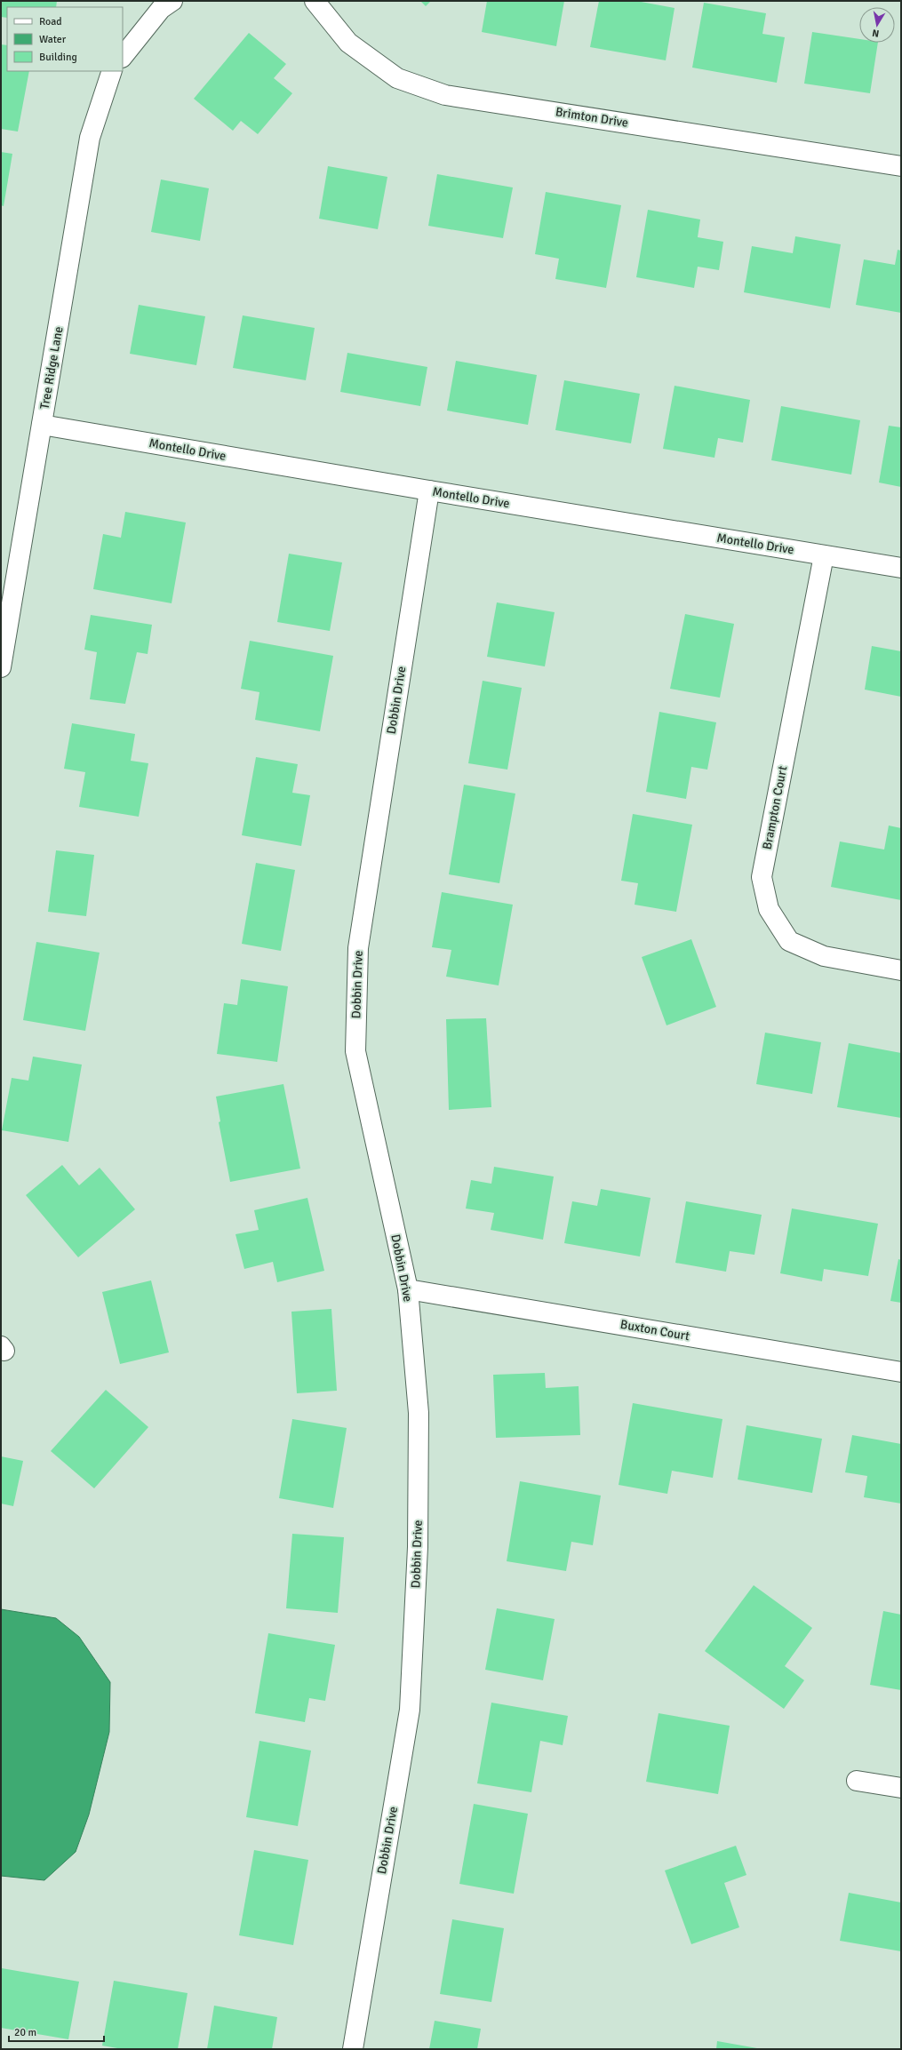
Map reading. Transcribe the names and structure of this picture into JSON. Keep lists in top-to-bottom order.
{
  "streets": {
    "street": [
      "Brimton Drive",
      "Tree Ridge Lane",
      "Montello Drive",
      "Dobbin Drive",
      "Brampton Court",
      "Buxton Court"
    ]
  },
  "crossings": [
    ["Tree Ridge Lane", "Montello Drive"],
    ["Montello Drive", "Dobbin Drive"],
    ["Montello Drive", "Brampton Court"],
    ["Dobbin Drive", "Buxton Court"]
  ],
  "legend": ["Road", "Water", "Building"],
  "scale_bar": "20 m",
  "north": "bottom"
}
